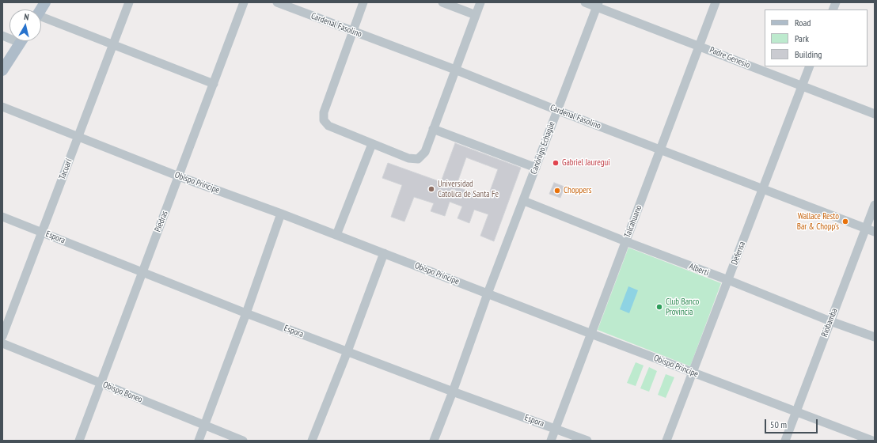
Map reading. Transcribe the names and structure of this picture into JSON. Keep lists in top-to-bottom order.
{
  "streets": {
    "street": [
      "Cardenal Fasolino",
      "Padre Genesio",
      "Canónigo Echagüe",
      "Tacuarí",
      "Obispo Príncipe",
      "Piedras",
      "Talcahuano",
      "Espora",
      "Defensa",
      "Alberti",
      "Riobamba",
      "Obispo Boneo"
    ]
  },
  "crossings": [
    ["Cardenal Fasolino", "Canónigo Echagüe"],
    ["Cardenal Fasolino", "Talcahuano"],
    ["Cardenal Fasolino", "Defensa"],
    ["Cardenal Fasolino", "Riobamba"],
    ["Padre Genesio", "Canónigo Echagüe"],
    ["Padre Genesio", "Talcahuano"],
    ["Padre Genesio", "Defensa"],
    ["Canónigo Echagüe", "Obispo Príncipe"],
    ["Canónigo Echagüe", "Espora"],
    ["Canónigo Echagüe", "Alberti"],
    ["Tacuarí", "Obispo Príncipe"],
    ["Tacuarí", "Espora"],
    ["Obispo Príncipe", "Piedras"],
    ["Obispo Príncipe", "Talcahuano"],
    ["Obispo Príncipe", "Defensa"],
    ["Obispo Príncipe", "Riobamba"],
    ["Piedras", "Espora"],
    ["Piedras", "Obispo Boneo"],
    ["Talcahuano", "Espora"],
    ["Talcahuano", "Alberti"],
    ["Defensa", "Alberti"],
    ["Alberti", "Riobamba"]
  ],
  "places": [
    "Gabriel Jauregui",
    "Universidad Catolica de Santa Fe",
    "Choppers",
    "Wallace Resto Bar & Chopp's",
    "Club Banco Provincia"
  ],
  "legend": ["Road", "Park", "Building"],
  "scale_bar": "50 m",
  "north": "top"
}
